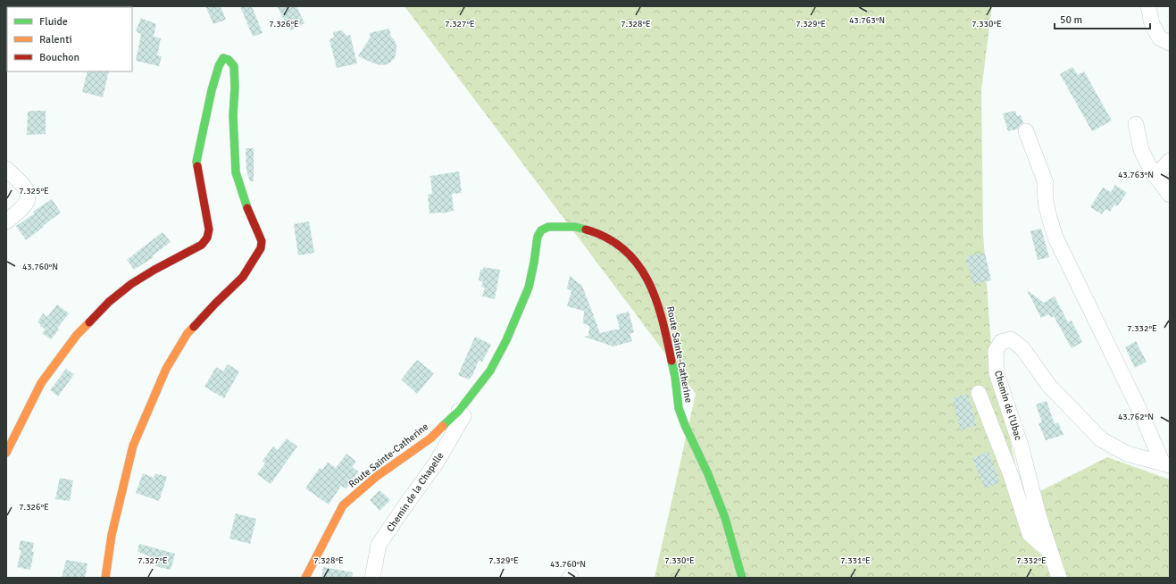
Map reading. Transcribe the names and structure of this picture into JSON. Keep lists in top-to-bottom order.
{
  "streets": {
    "street": ["Route Sainte-Catherine", "Chemin de l'Ubac", "Chemin de la Chapelle"]
  },
  "crossings": [
    ["Route Sainte-Catherine", "Chemin de la Chapelle"]
  ],
  "legend": ["Fluide", "Ralenti", "Bouchon"],
  "scale_bar": "50 m",
  "coordinates": [
    "43.763°N",
    "7.326°E",
    "7.327°E",
    "7.328°E",
    "7.329°E",
    "7.330°E",
    "7.325°E",
    "43.760°N",
    "7.332°E",
    "43.762°N",
    "7.331°E"
  ]
}
